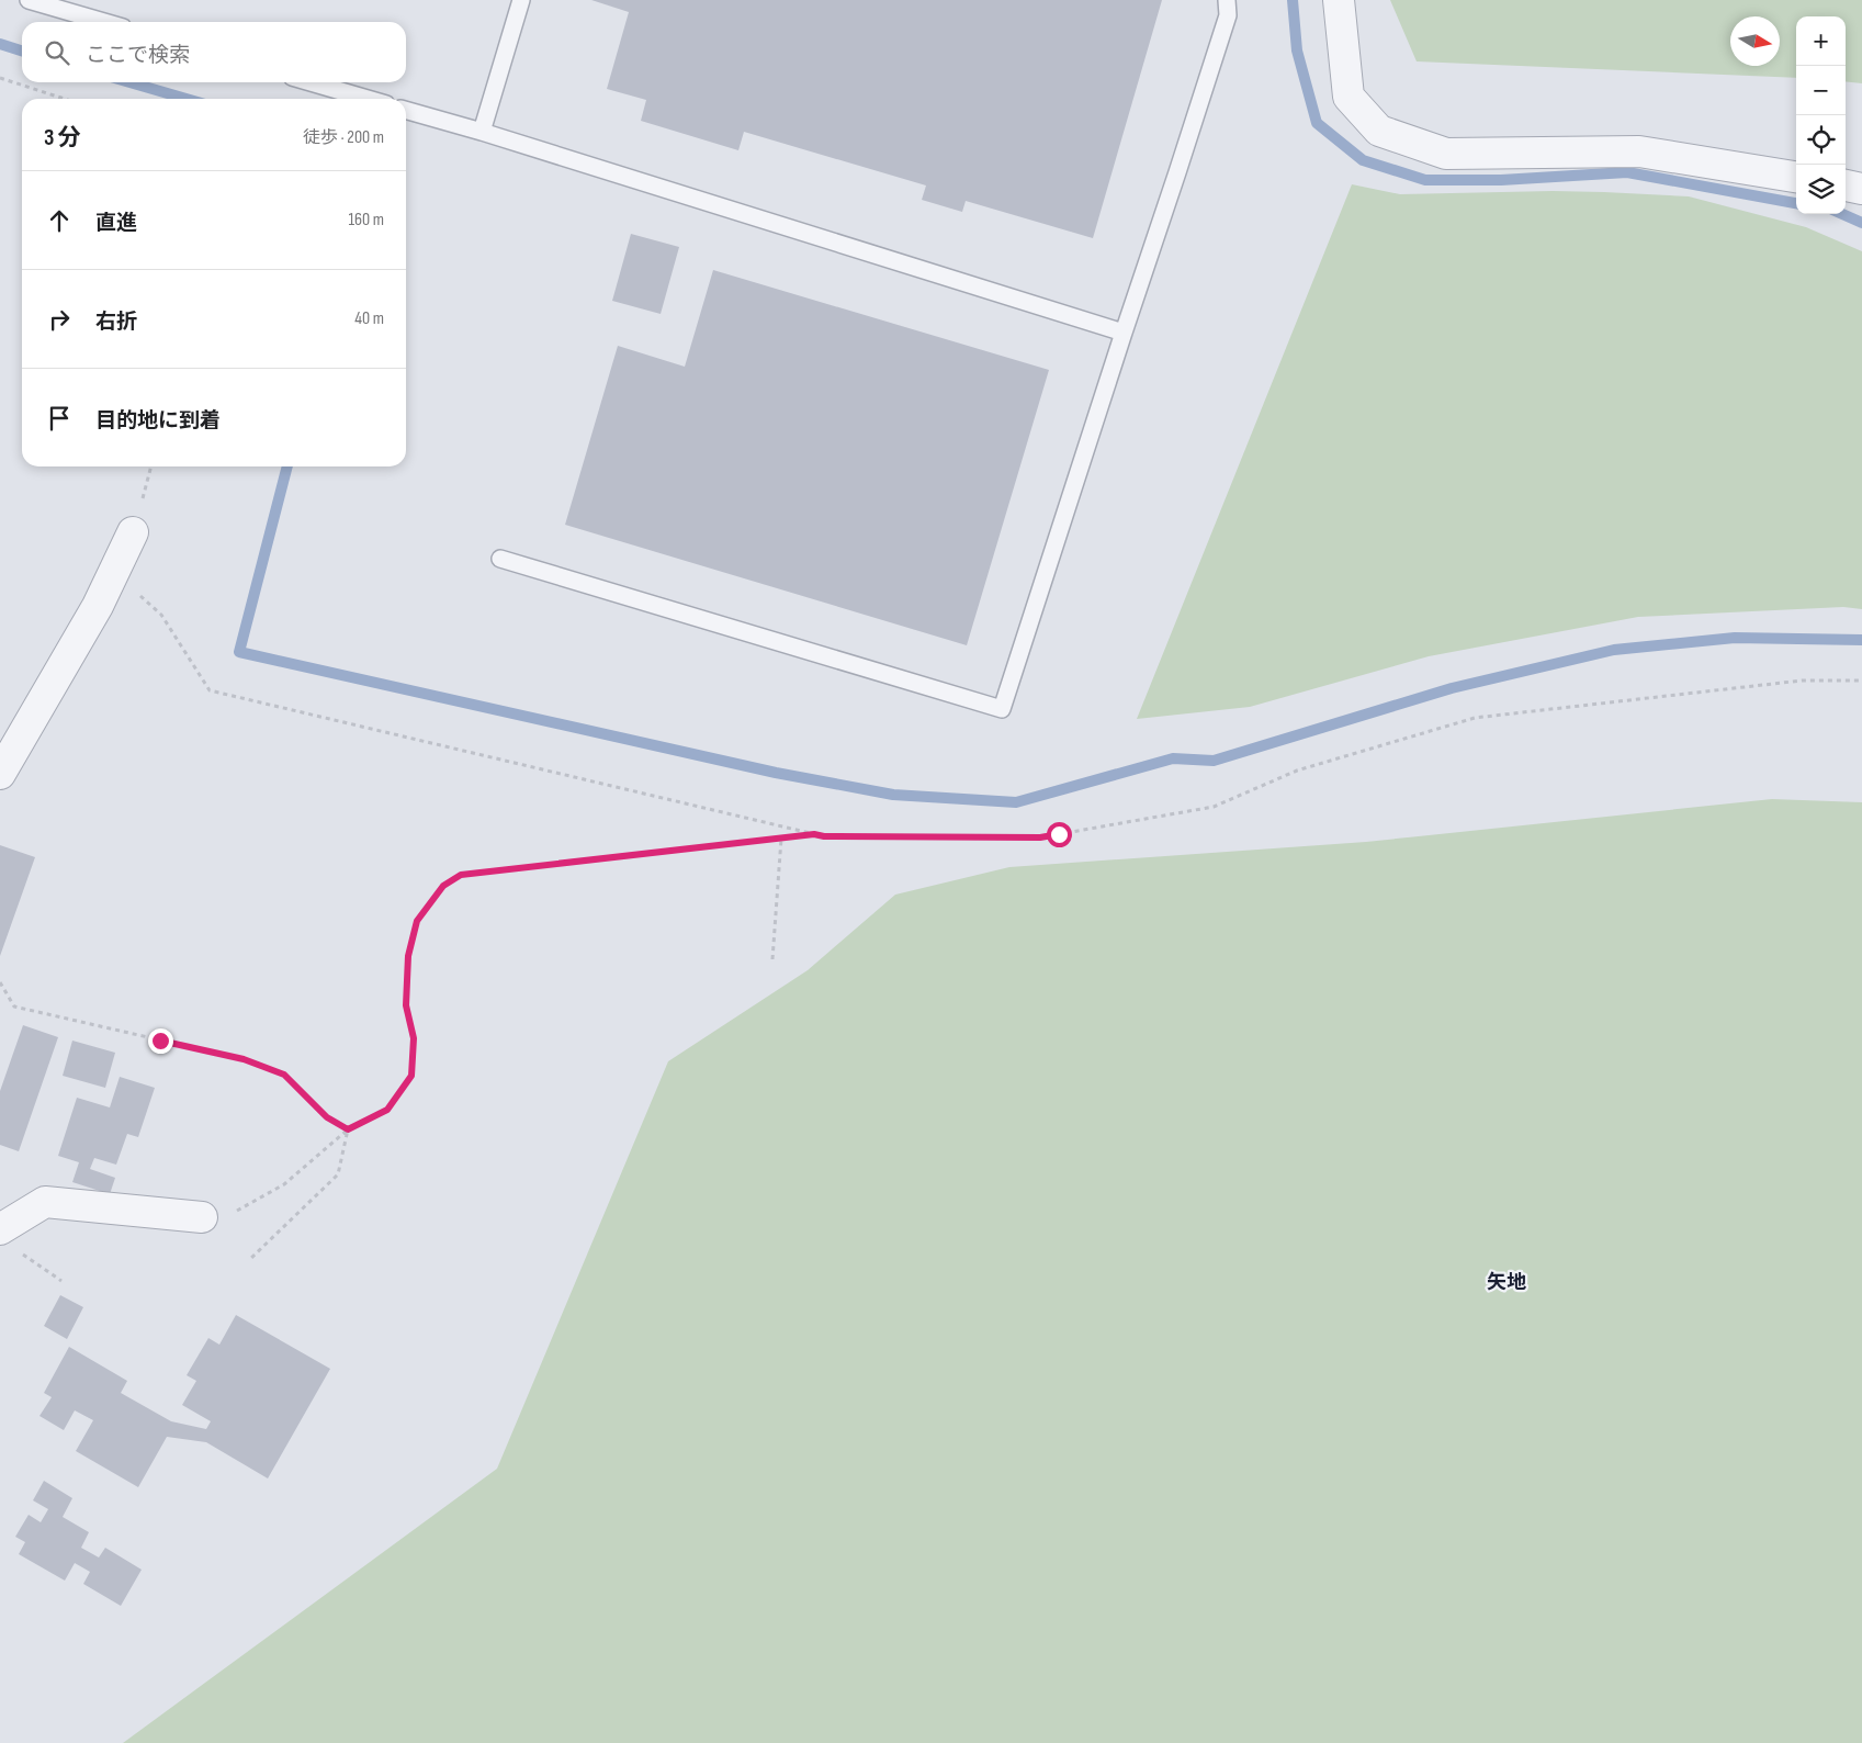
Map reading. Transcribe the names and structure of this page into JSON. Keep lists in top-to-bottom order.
{
  "districts": ["矢地"],
  "north": "right",
  "page": {
    "map_buttons": ["+", "−"],
    "search": "ここで検索",
    "heading": ["3 分", "徒歩 · 200 m"],
    "list": [
      ["直進", "160 m"],
      ["右折", "40 m"],
      "目的地に到着"
    ]
  }
}
